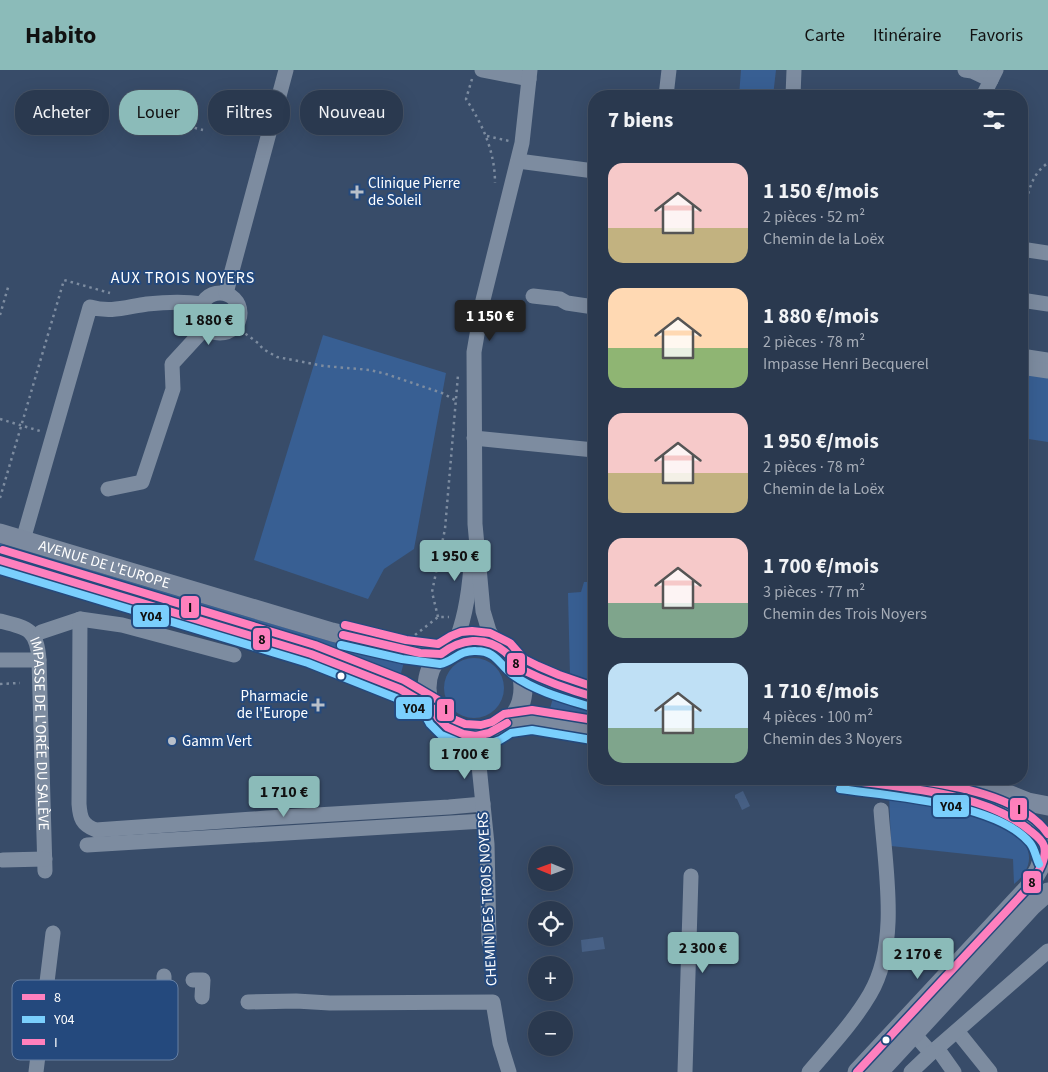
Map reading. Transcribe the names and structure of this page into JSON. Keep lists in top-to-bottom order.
{
  "streets": {
    "main road": ["AVENUE DE L'EUROPE"],
    "street": ["IMPASSE DE L'ORÉE DU SALÈVE", "CHEMIN DES TROIS NOYERS"]
  },
  "crossings": [
    ["AVENUE DE L'EUROPE", "CHEMIN DES TROIS NOYERS"]
  ],
  "districts": ["AUX TROIS NOYERS"],
  "places": {
    "health": ["Clinique Pierre de Soleil", "Pharmacie de l'Europe"],
    "other": ["Gamm Vert"]
  },
  "lines": ["transit line I", "transit line 8", "transit line Y04"],
  "legend": ["8", "Y04", "I"],
  "north": "left",
  "page": {
    "header": "Habito",
    "nav": ["Carte", "Itinéraire", "Favoris"],
    "chip": [
      "Acheter",
      "Louer",
      "Filtres",
      "Nouveau"
    ],
    "heading": "7 biens",
    "list": [
      {
        "name": "1 150 €/mois",
        "note": "2 pièces · 52 m² · Chemin de la Loëx"
      },
      {
        "name": "1 880 €/mois",
        "note": "2 pièces · 78 m² · Impasse Henri Becquerel"
      },
      {
        "name": "1 950 €/mois",
        "note": "2 pièces · 78 m² · Chemin de la Loëx"
      },
      {
        "name": "1 700 €/mois",
        "note": "3 pièces · 77 m² · Chemin des Trois Noyers"
      },
      {
        "name": "1 710 €/mois",
        "note": "4 pièces · 100 m² · Chemin des 3 Noyers"
      }
    ],
    "price": [
      "1 150 €",
      "1 880 €",
      "1 950 €",
      "1 700 €",
      "1 710 €",
      "2 300 €",
      "2 170 €"
    ],
    "map_buttons": ["+", "−"]
  }
}
